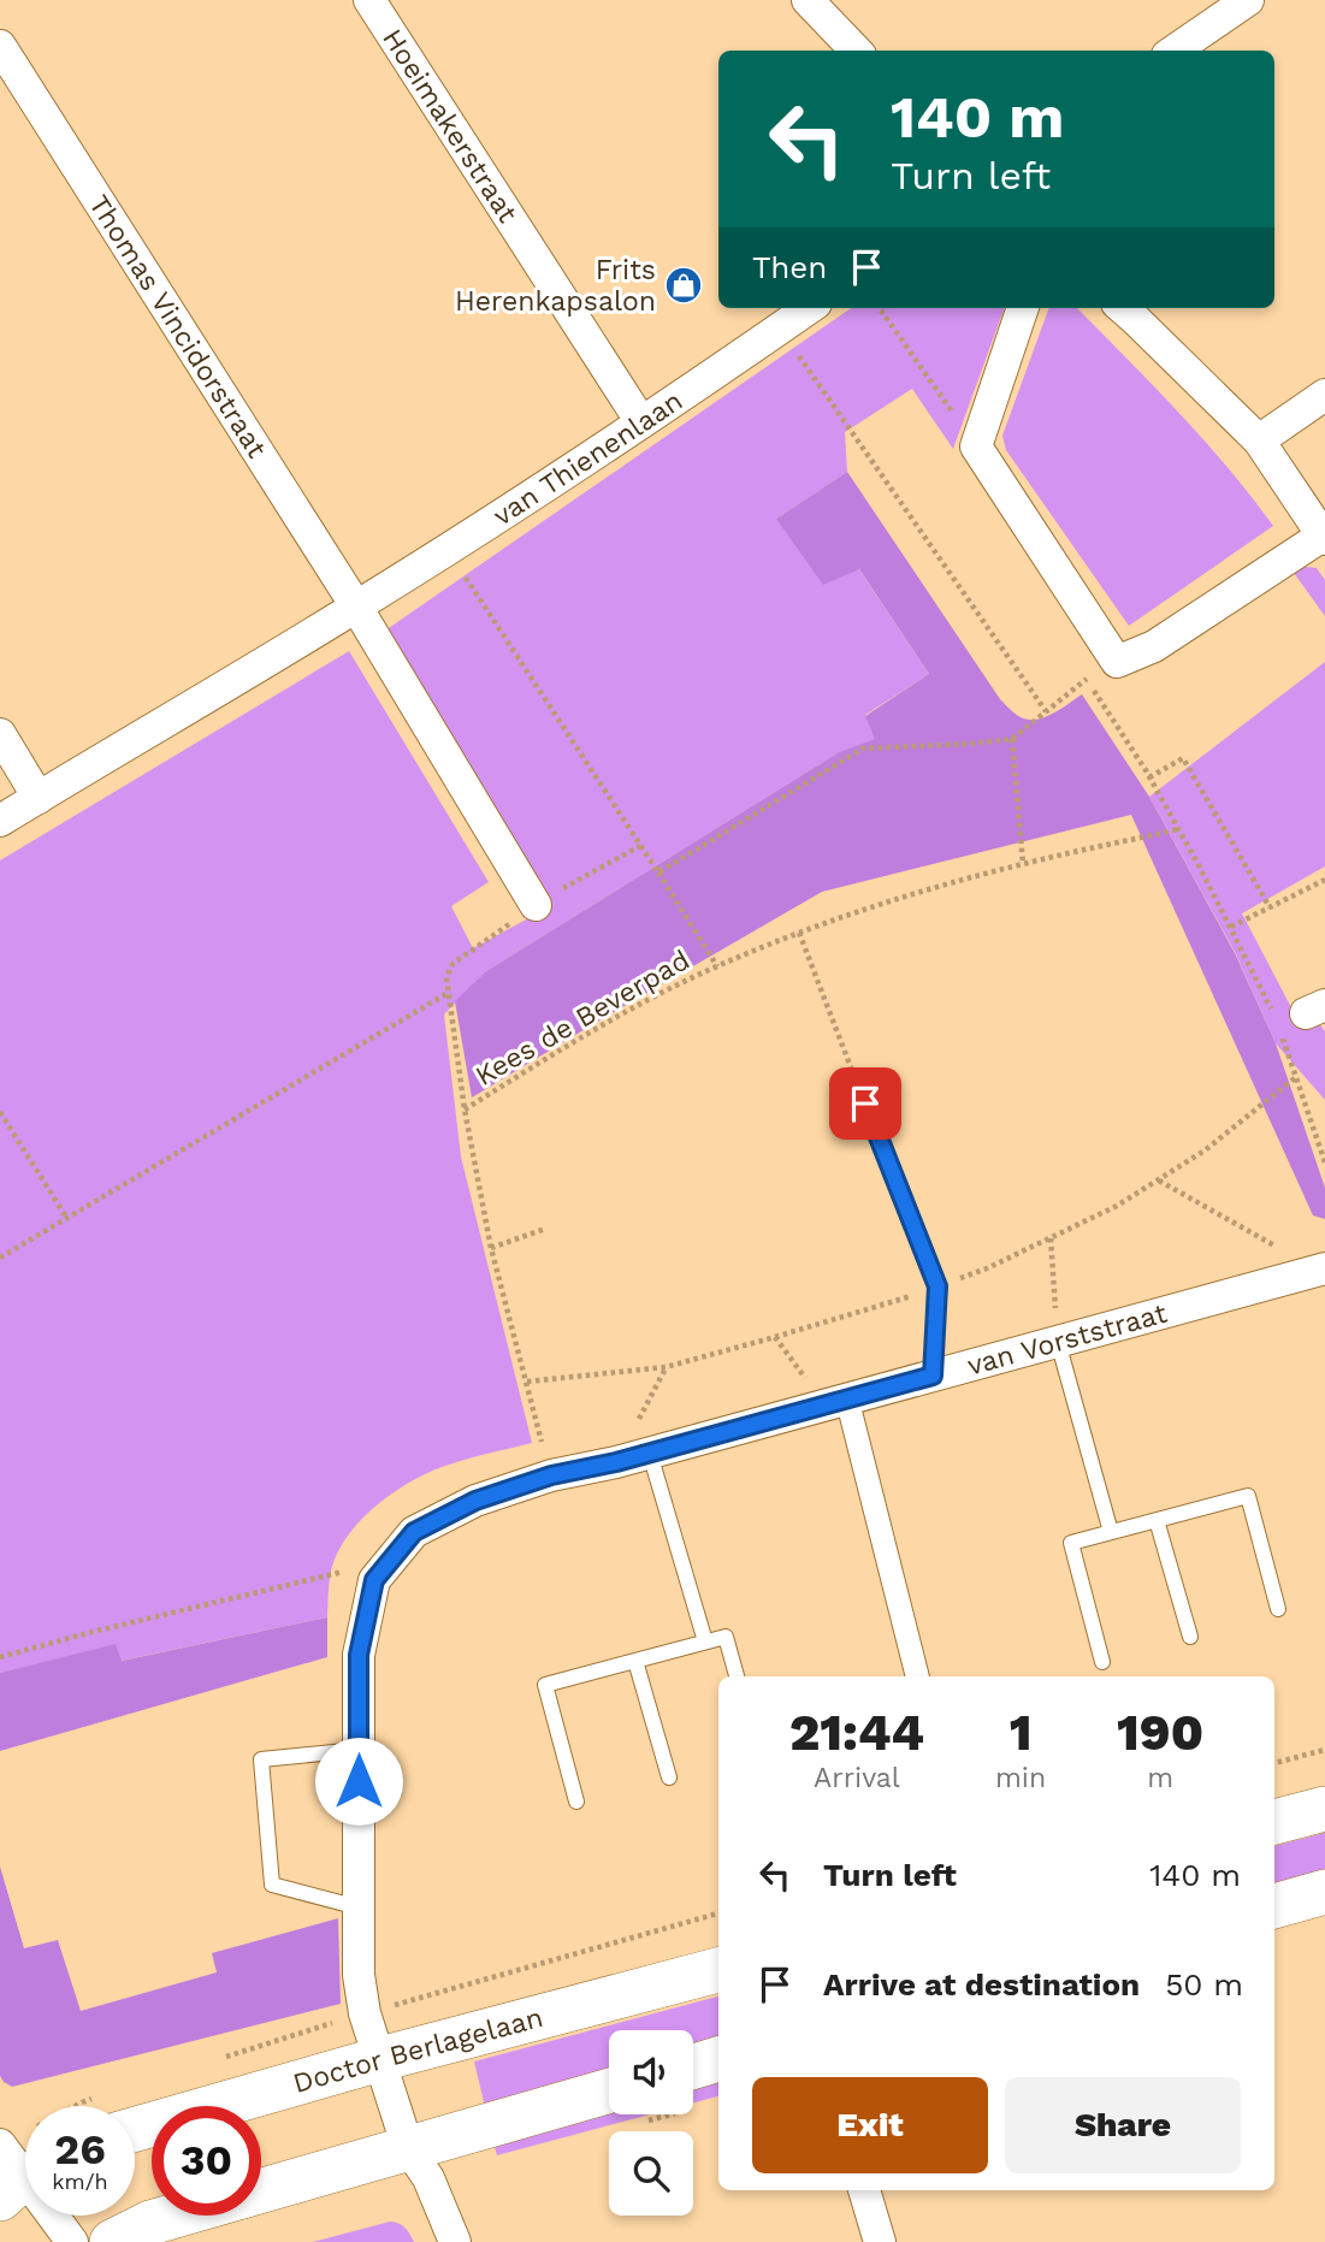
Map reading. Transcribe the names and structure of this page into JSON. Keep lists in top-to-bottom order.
{
  "streets": {
    "main road": ["Doctor Berlagelaan"],
    "street": [
      "Hoeimakerstraat",
      "Thomas Vincidorstraat",
      "van Thienenlaan",
      "van Vorststraat"
    ],
    "path": ["Kees de Beverpad"]
  },
  "crossings": [
    ["Hoeimakerstraat", "van Thienenlaan"],
    ["Thomas Vincidorstraat", "van Thienenlaan"],
    ["Kees de Beverpad", "van Vorststraat"],
    ["van Vorststraat", "Doctor Berlagelaan"]
  ],
  "places": {
    "shop": ["Frits Herenkapsalon"]
  },
  "page": {
    "turn": ["140 m", "Turn left"],
    "then": "Then",
    "eta": [
      "21:44",
      "Arrival",
      "1",
      "min",
      "190",
      "m"
    ],
    "list": [
      {
        "name": "Turn left",
        "value": "140 m"
      },
      {
        "name": "Arrive at destination",
        "value": "50 m"
      }
    ],
    "buttons": ["Exit", "Share"],
    "speed": "26 km/h",
    "limit": "30"
  }
}
